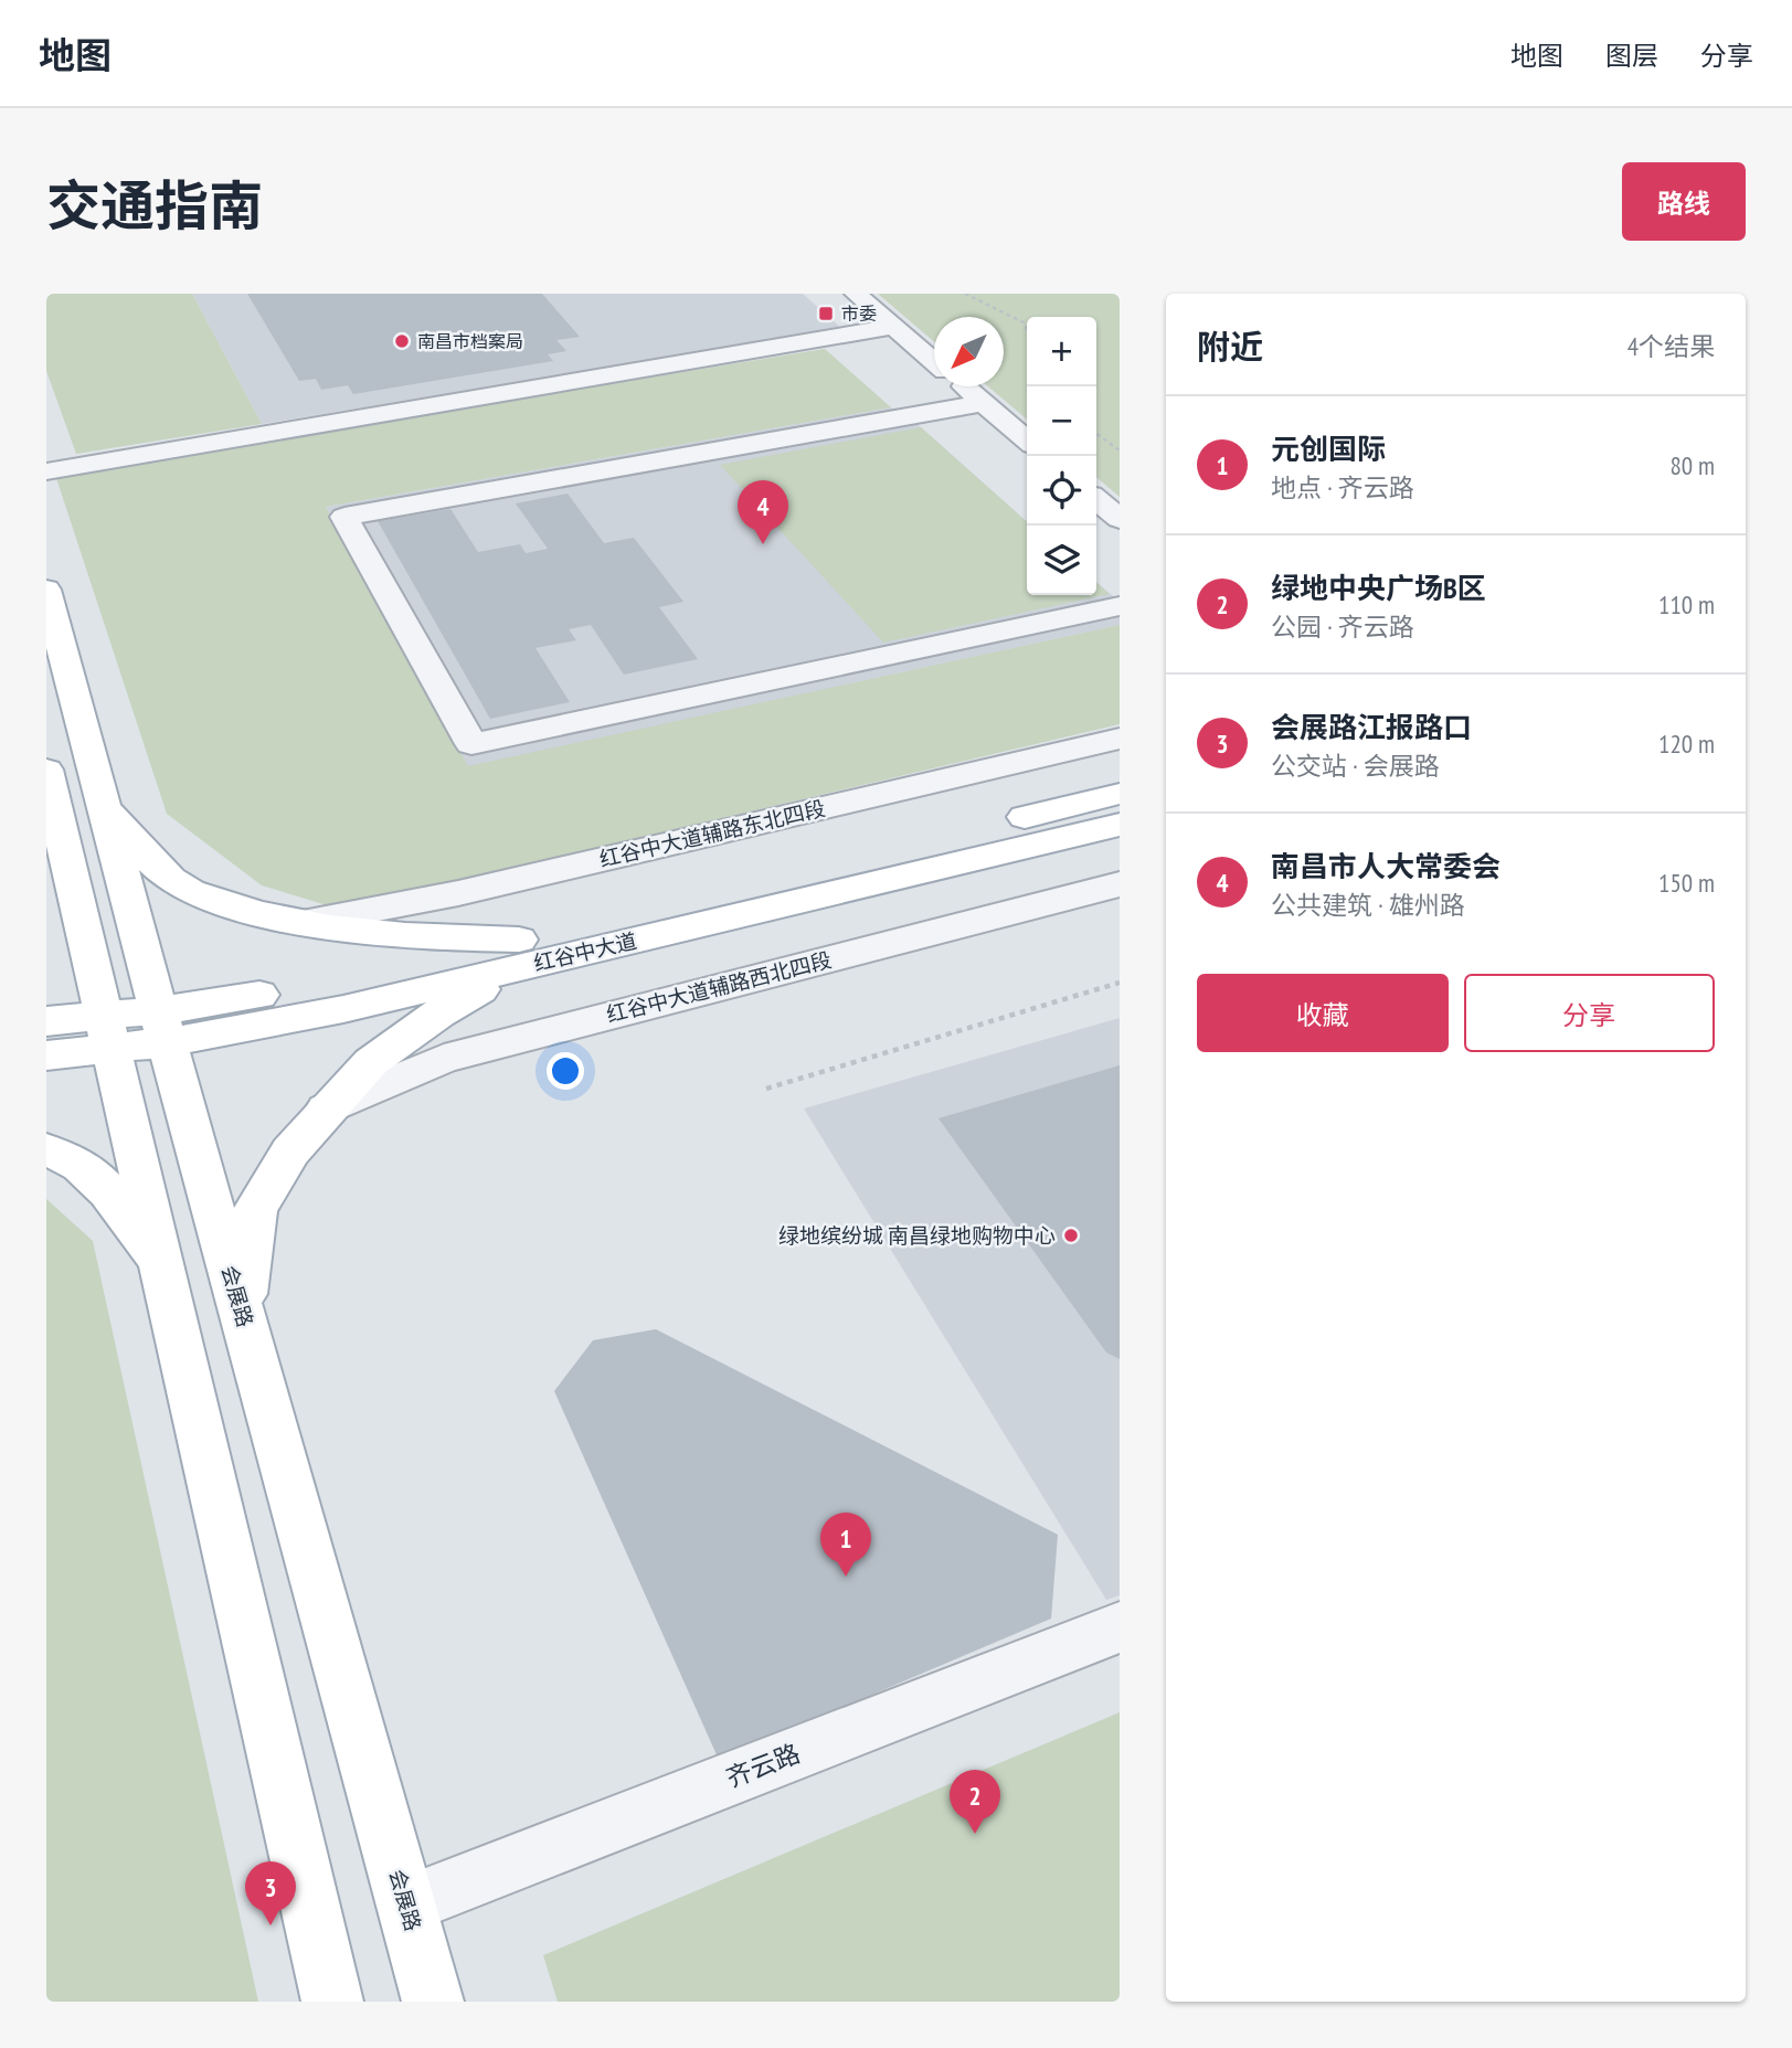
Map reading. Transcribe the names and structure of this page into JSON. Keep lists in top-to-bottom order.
{
  "streets": {
    "main road": ["红谷中大道", "会展路"],
    "street": ["红谷中大道辅路东北四段", "红谷中大道辅路西北四段", "齐云路"]
  },
  "crossings": [
    ["红谷中大道", "会展路"],
    ["会展路", "齐云路"]
  ],
  "places": {
    "transit": ["市委"],
    "other": ["南昌市档案局", "绿地缤纷城 南昌绿地购物中心"]
  },
  "north": "bottom left",
  "page": {
    "header": "地图",
    "nav": ["地图", "图层", "分享"],
    "title": "交通指南",
    "buttons": [
      "路线",
      ["收藏", "分享"]
    ],
    "heading": ["附近", "4个结果"],
    "map_buttons": ["+", "−"],
    "list": [
      {
        "mark": "1",
        "name": "元创国际",
        "note": "地点 · 齐云路",
        "value": "80 m"
      },
      {
        "mark": "2",
        "name": "绿地中央广场B区",
        "note": "公园 · 齐云路",
        "value": "110 m"
      },
      {
        "mark": "3",
        "name": "会展路江报路口",
        "note": "公交站 · 会展路",
        "value": "120 m"
      },
      {
        "mark": "4",
        "name": "南昌市人大常委会",
        "note": "公共建筑 · 雄州路",
        "value": "150 m"
      }
    ],
    "pins": [
      "4",
      "1",
      "2",
      "3"
    ]
  }
}
